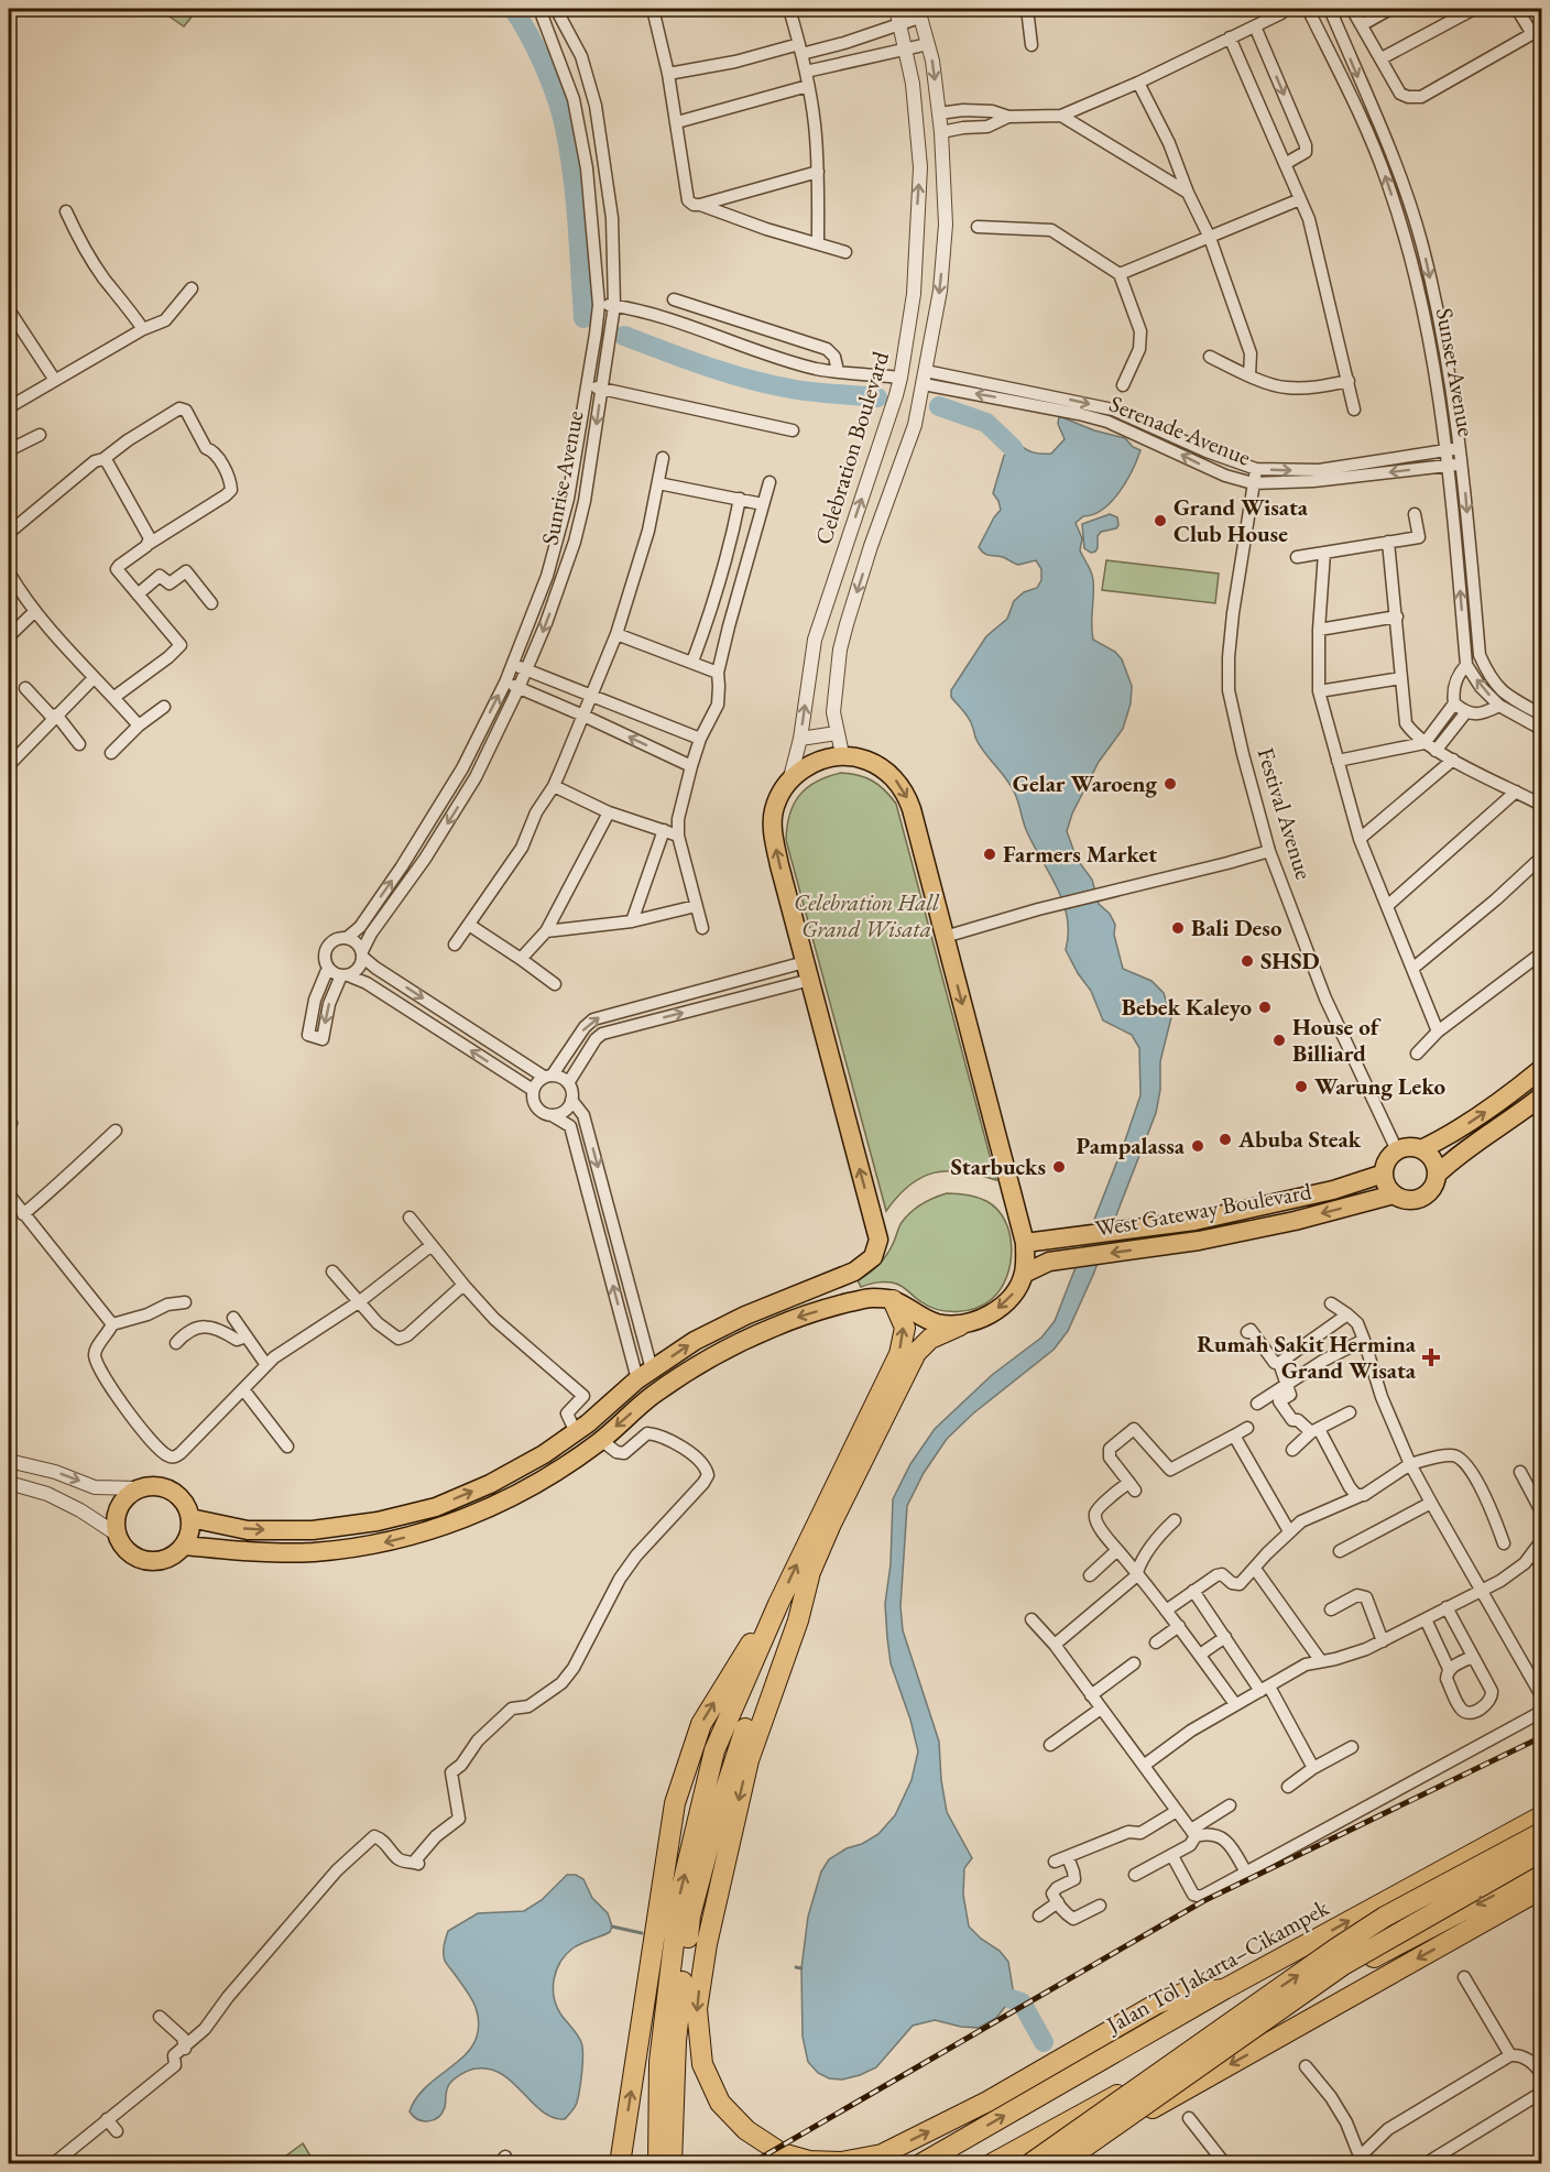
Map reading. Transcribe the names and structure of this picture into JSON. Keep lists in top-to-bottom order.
{
  "streets": {
    "highway": ["Jalan Tol Jakarta–Cikampek"],
    "main road": ["West Gateway Boulevard"],
    "street": [
      "Sunset Avenue",
      "Serenade Avenue",
      "Celebration Boulevard",
      "Sunrise Avenue",
      "Festival Avenue"
    ]
  },
  "crossings": [
    ["Sunset Avenue", "Serenade Avenue"],
    ["Serenade Avenue", "Celebration Boulevard"],
    ["Serenade Avenue", "Festival Avenue"],
    ["Festival Avenue", "West Gateway Boulevard"]
  ],
  "parks": ["Celebration Hall Grand Wisata"],
  "places": {
    "other": [
      "Grand Wisata Club House",
      "Gelar Waroeng",
      "Farmers Market",
      "Bali Deso",
      "SHSD",
      "Bebek Kaleyo",
      "House of Billiard",
      "Warung Leko",
      "Abuba Steak",
      "Pampalassa",
      "Starbucks"
    ],
    "health": ["Rumah Sakit Hermina Grand Wisata"]
  }
}
